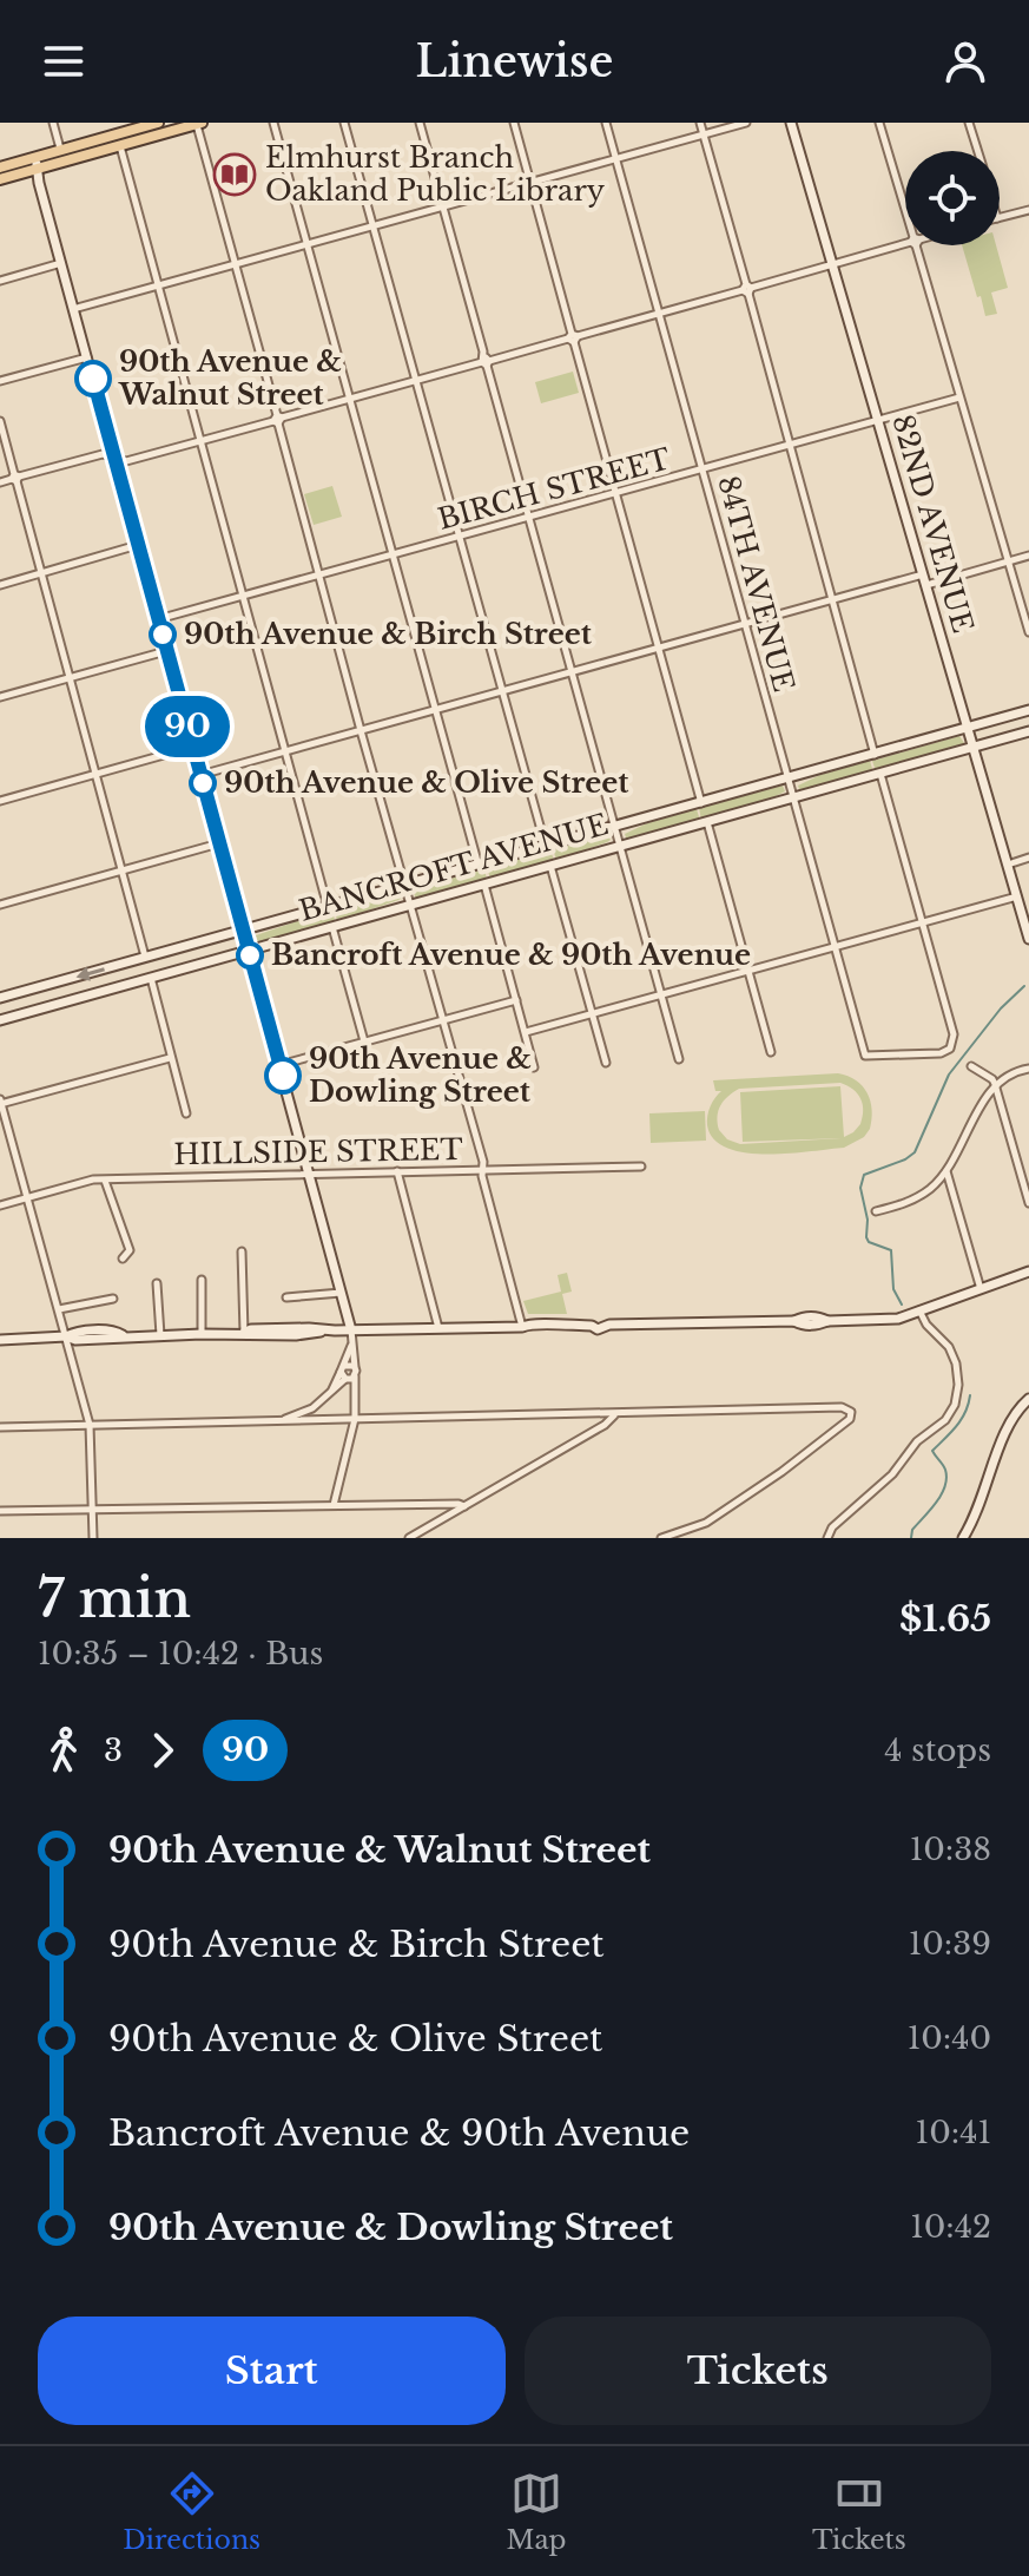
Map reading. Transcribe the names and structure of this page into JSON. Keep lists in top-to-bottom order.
{
  "streets": {
    "main road": ["82ND AVENUE", "BANCROFT AVENUE"],
    "street": ["BIRCH STREET", "84TH AVENUE", "HILLSIDE STREET"]
  },
  "crossings": [
    ["BIRCH STREET", "82ND AVENUE"],
    ["BIRCH STREET", "84TH AVENUE"],
    ["82ND AVENUE", "BANCROFT AVENUE"],
    ["84TH AVENUE", "BANCROFT AVENUE"]
  ],
  "places": {
    "library": ["Elmhurst Branch Oakland Public Library"],
    "other": [
      "90th Avenue & Walnut Street",
      "90th Avenue & Birch Street",
      "90th Avenue & Olive Street",
      "Bancroft Avenue & 90th Avenue",
      "90th Avenue & Dowling Street"
    ]
  },
  "lines": ["bus line 90"],
  "page": {
    "header": "Linewise",
    "on_map": "90",
    "heading": ["7 min", "10:35 – 10:42 · Bus", "$1.65"],
    "legs": ["3", "90", "4 stops"],
    "list": [
      {
        "name": "90th Avenue & Walnut Street",
        "value": "10:38"
      },
      {
        "name": "90th Avenue & Birch Street",
        "value": "10:39"
      },
      {
        "name": "90th Avenue & Olive Street",
        "value": "10:40"
      },
      {
        "name": "Bancroft Avenue & 90th Avenue",
        "value": "10:41"
      },
      {
        "name": "90th Avenue & Dowling Street",
        "value": "10:42"
      }
    ],
    "buttons": ["Start", "Tickets"],
    "tabs": ["Directions", "Map", "Tickets"]
  }
}
